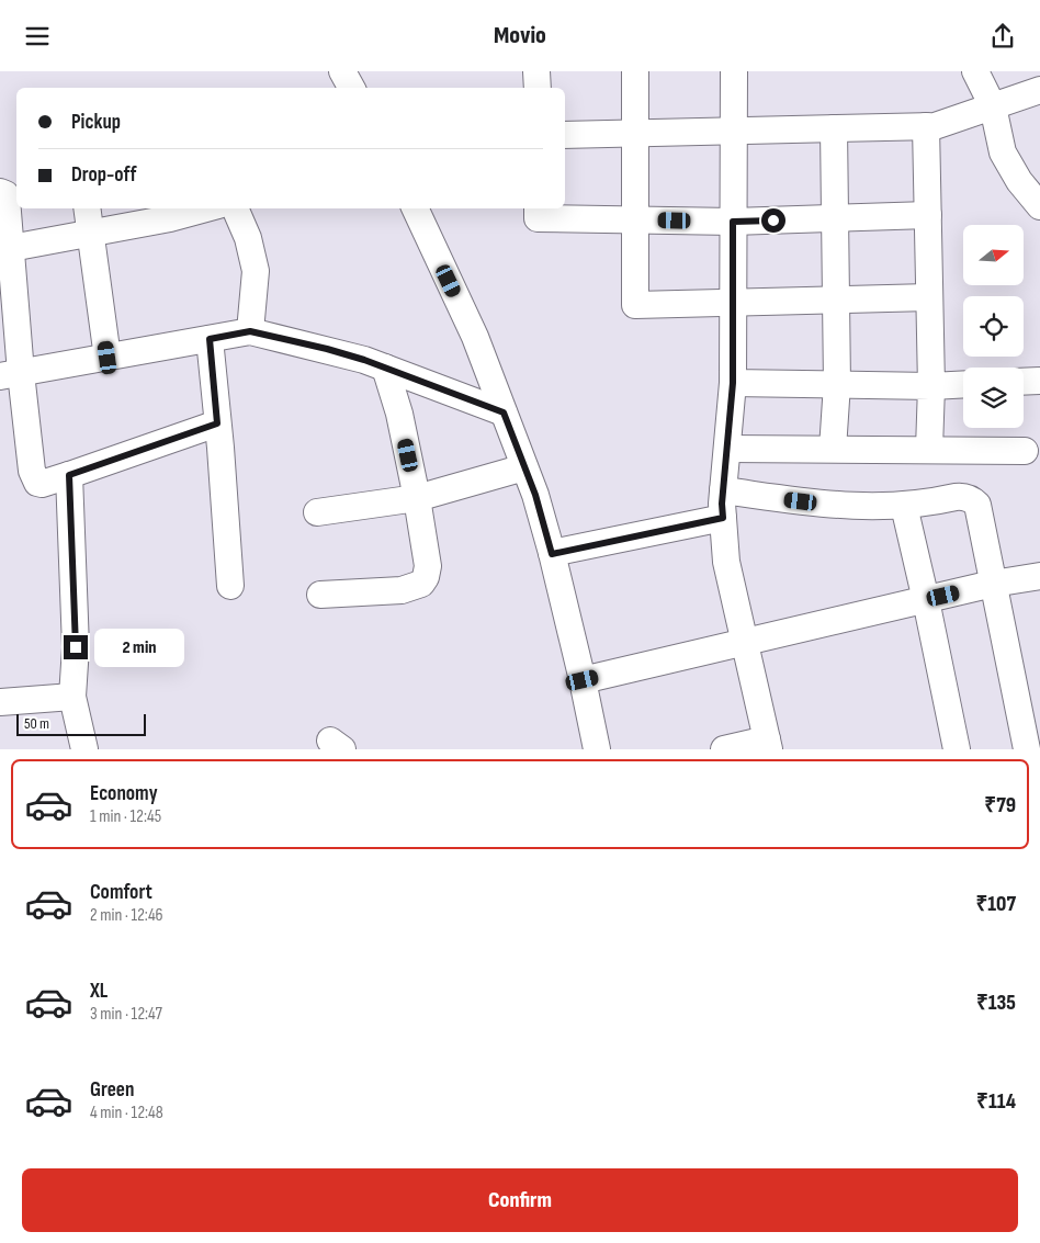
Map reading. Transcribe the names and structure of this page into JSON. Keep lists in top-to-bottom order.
{
  "scale_bar": "50 m",
  "north": "right",
  "page": {
    "header": "Movio",
    "banner": ["Pickup", "Drop-off"],
    "bubble": "2 min",
    "scale": "50 m",
    "list": [
      {
        "name": "Economy",
        "note": "1 min · 12:45",
        "value": "₹79"
      },
      {
        "name": "Comfort",
        "note": "2 min · 12:46",
        "value": "₹107"
      },
      {
        "name": "XL",
        "note": "3 min · 12:47",
        "value": "₹135"
      },
      {
        "name": "Green",
        "note": "4 min · 12:48",
        "value": "₹114"
      }
    ],
    "buttons": "Confirm"
  }
}
